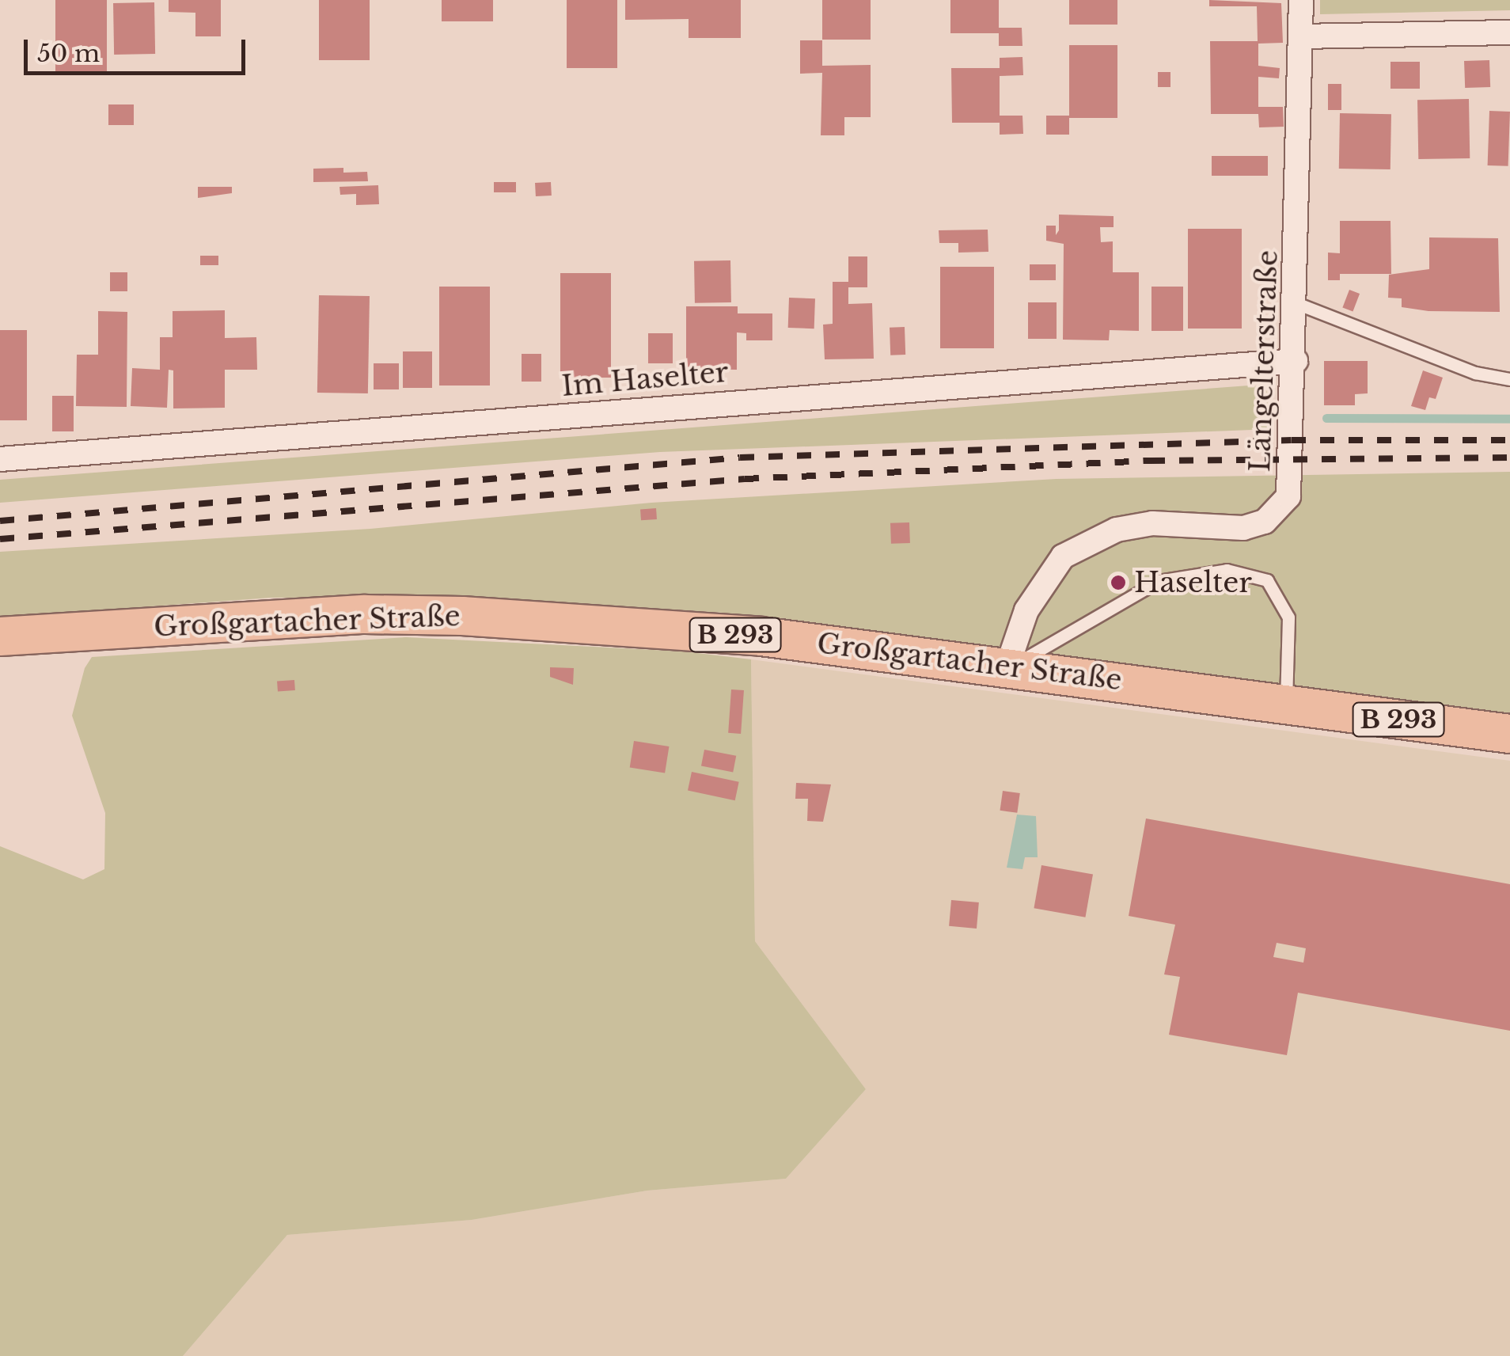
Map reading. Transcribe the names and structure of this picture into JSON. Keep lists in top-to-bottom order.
{
  "streets": {
    "main road": ["Großgartacher Straße", "B 293"],
    "street": ["Längelterstraße", "Im Haselter"]
  },
  "crossings": [
    ["Längelterstraße", "Im Haselter"],
    ["Längelterstraße", "Großgartacher Straße"]
  ],
  "places": ["Haselter"],
  "scale_bar": "50 m"
}
